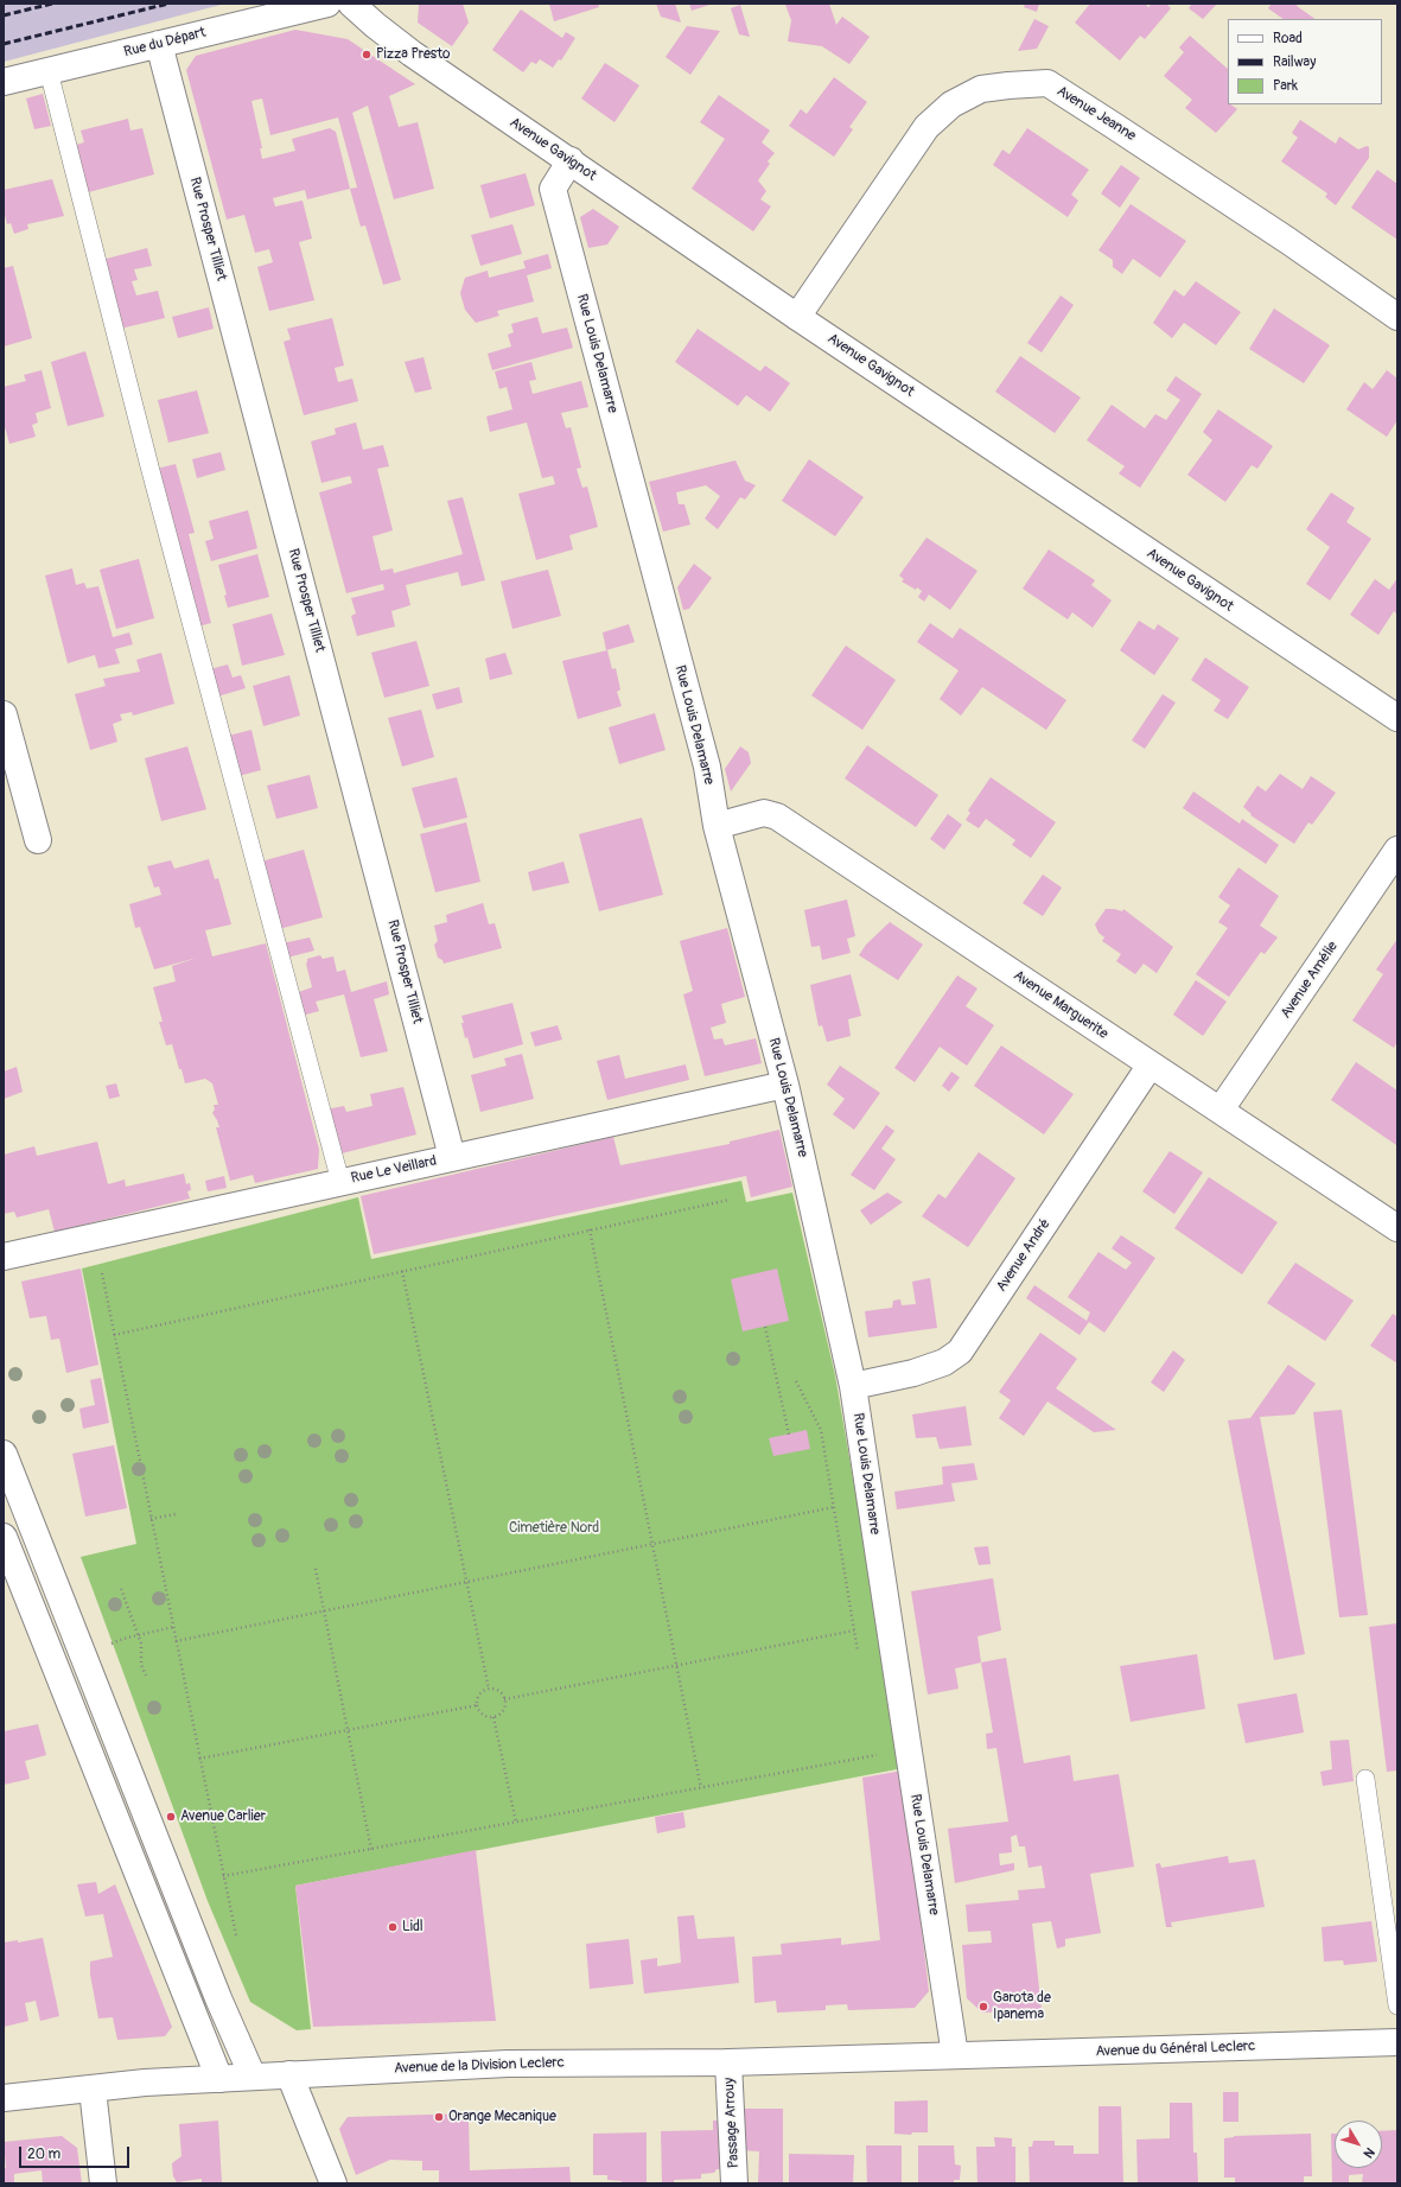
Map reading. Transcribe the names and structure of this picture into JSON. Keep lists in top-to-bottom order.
{
  "streets": {
    "street": [
      "Rue du Départ",
      "Avenue Jeanne",
      "Avenue Gavignot",
      "Rue Prosper Tilliet",
      "Rue Louis Delamarre",
      "Avenue Amélie",
      "Avenue Marguerite",
      "Rue Le Veillard",
      "Avenue André",
      "Avenue du Général Leclerc",
      "Avenue de la Division Leclerc",
      "Passage Arrouy"
    ]
  },
  "crossings": [
    ["Rue du Départ", "Rue Prosper Tilliet"],
    ["Avenue Jeanne", "Avenue Gavignot"],
    ["Avenue Gavignot", "Rue Louis Delamarre"],
    ["Rue Prosper Tilliet", "Rue Le Veillard"],
    ["Rue Louis Delamarre", "Avenue Marguerite"],
    ["Rue Louis Delamarre", "Rue Le Veillard"],
    ["Rue Louis Delamarre", "Avenue André"],
    ["Rue Louis Delamarre", "Avenue du Général Leclerc"],
    ["Rue Louis Delamarre", "Avenue de la Division Leclerc"],
    ["Avenue Amélie", "Avenue Marguerite"],
    ["Avenue Marguerite", "Avenue André"],
    ["Avenue du Général Leclerc", "Avenue de la Division Leclerc"],
    ["Avenue de la Division Leclerc", "Passage Arrouy"]
  ],
  "parks": ["Cimetière Nord"],
  "places": [
    "Pizza Presto",
    "Avenue Carlier",
    "Lidl",
    "Garota de Ipanema",
    "Orange Mecanique"
  ],
  "legend": ["Road", "Railway", "Park"],
  "scale_bar": "20 m",
  "north": "bottom right"
}
